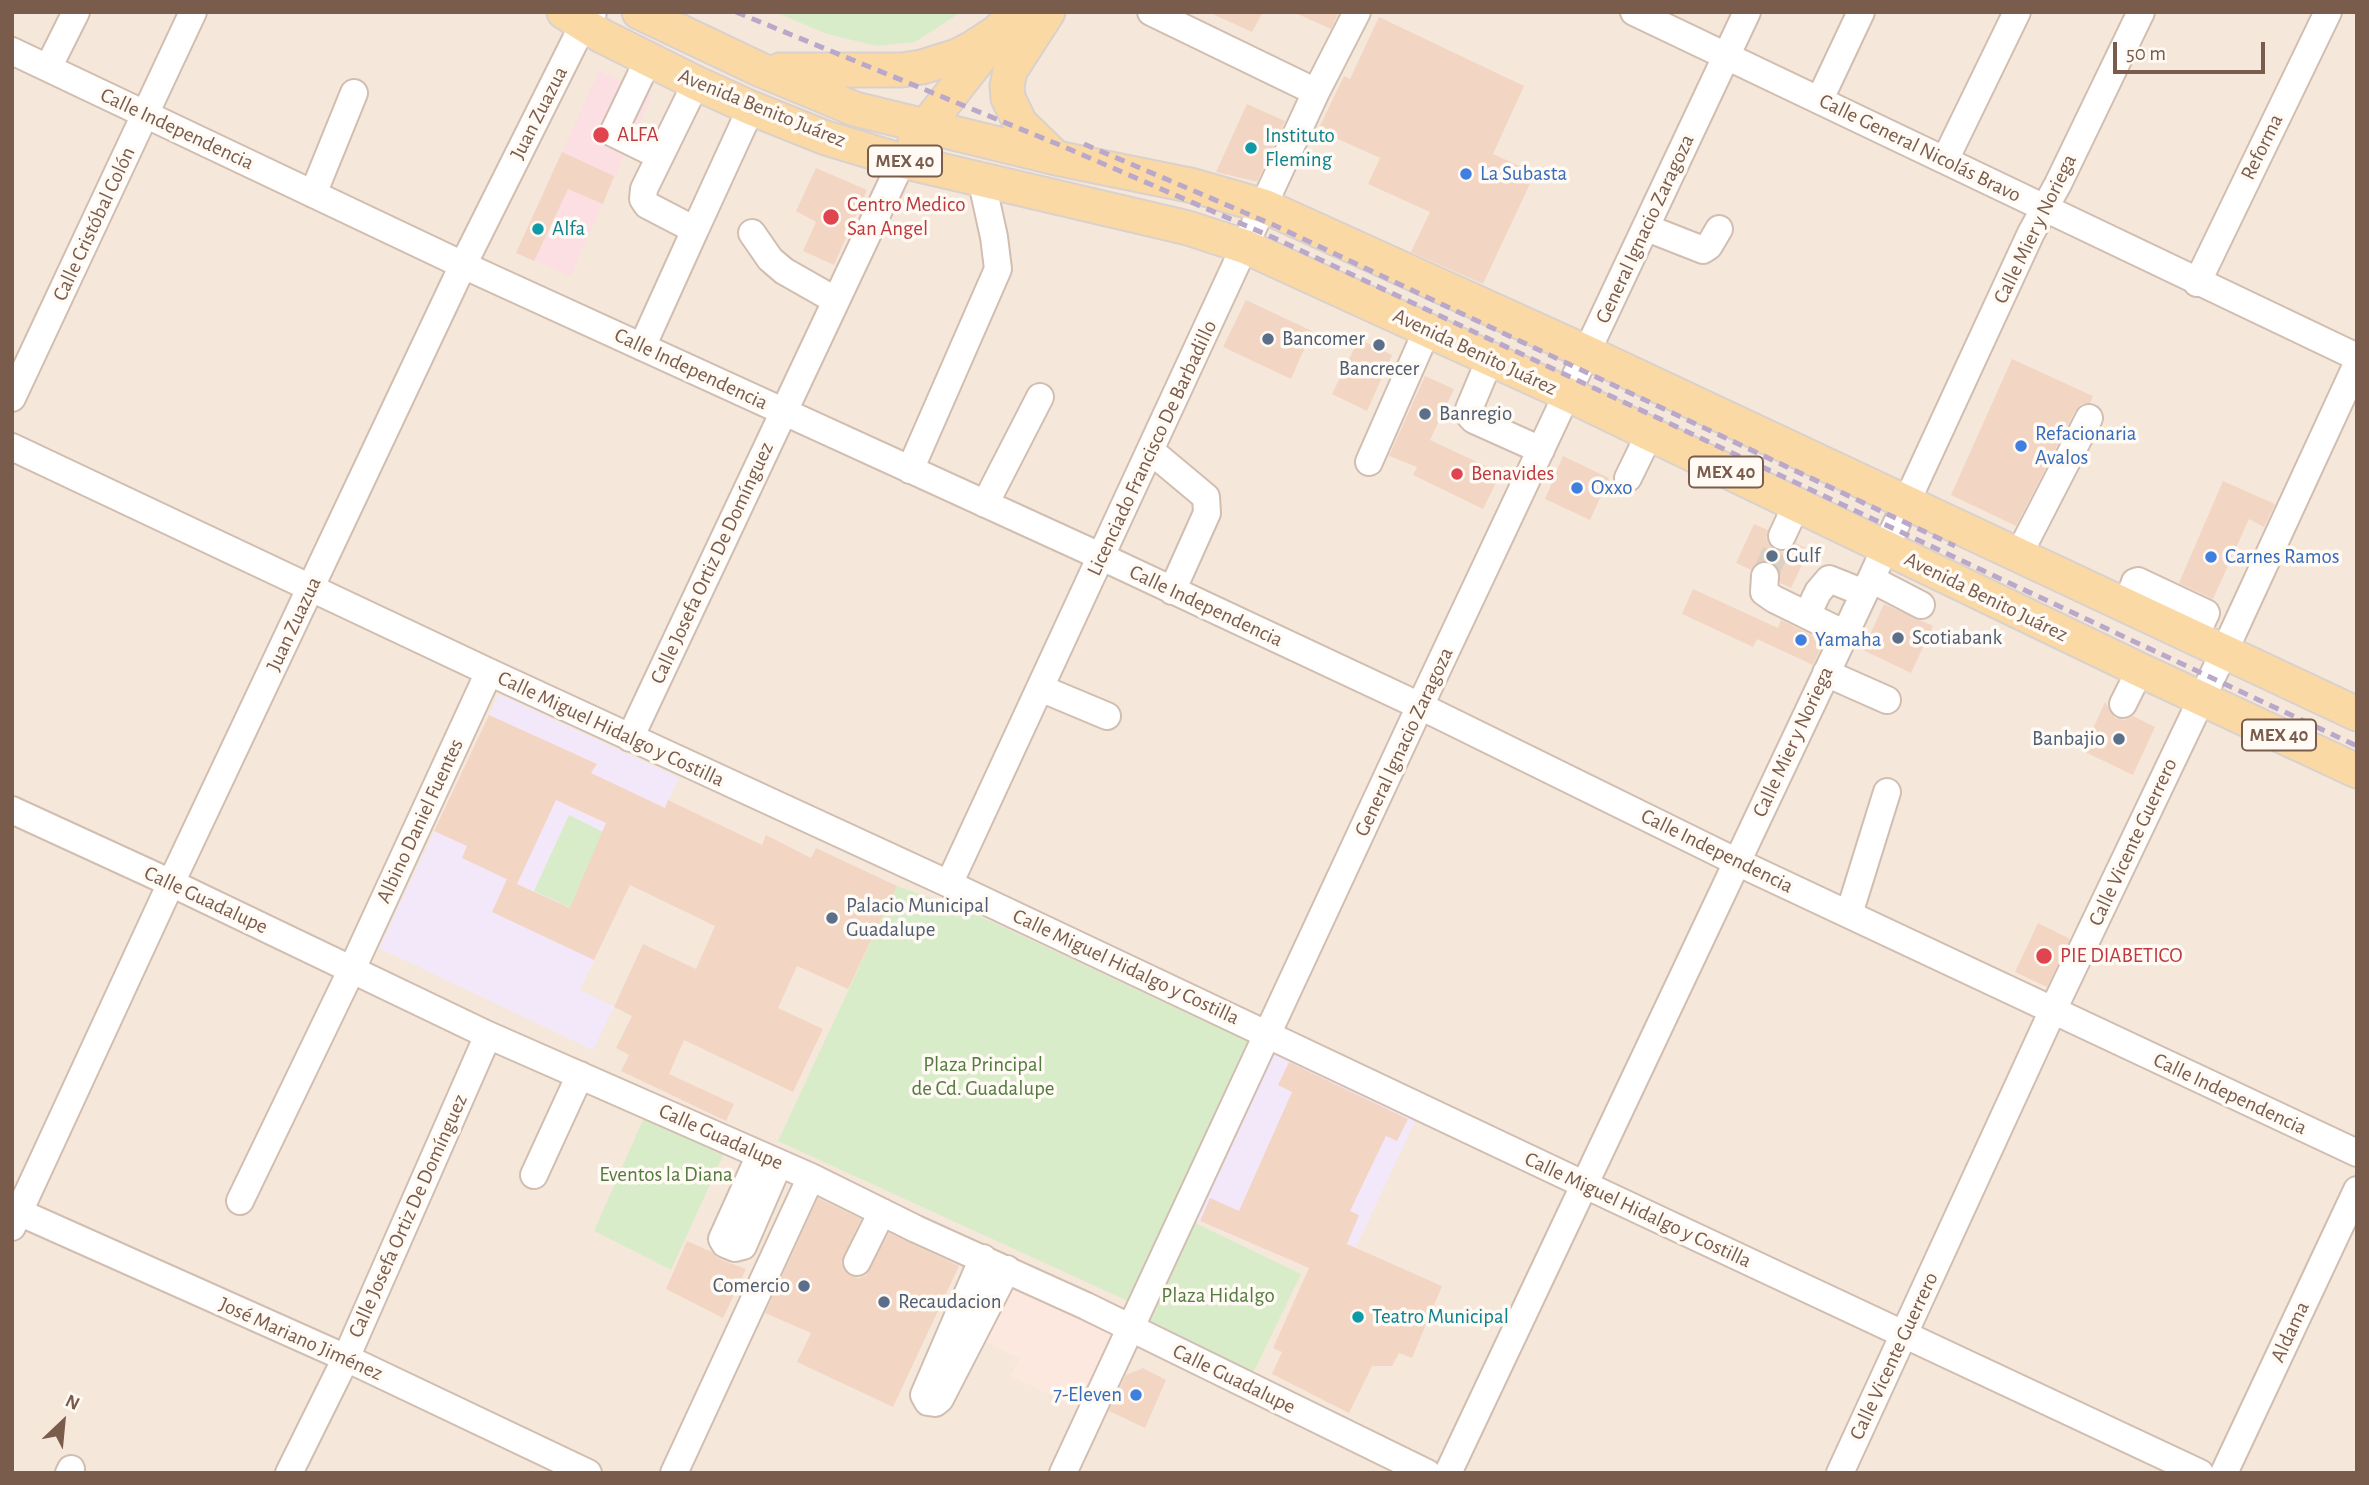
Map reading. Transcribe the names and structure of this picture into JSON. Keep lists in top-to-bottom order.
{
  "streets": {
    "main road": ["Avenida Benito Juárez", "MEX 40"],
    "street": [
      "Juan Zuazua",
      "Calle Independencia",
      "Reforma",
      "Calle General Nicolás Bravo",
      "Calle Cristóbal Colón",
      "General Ignacio Zaragoza",
      "Calle Mier y Noriega",
      "Licenciado Francisco De Barbadillo",
      "Calle Josefa Ortiz De Domínguez",
      "Calle Miguel Hidalgo y Costilla",
      "Albino Daniel Fuentes",
      "Calle Vicente Guerrero",
      "Calle Guadalupe",
      "Aldama",
      "José Mariano Jiménez"
    ]
  },
  "crossings": [
    ["Avenida Benito Juárez", "Juan Zuazua"],
    ["Avenida Benito Juárez", "General Ignacio Zaragoza"],
    ["Avenida Benito Juárez", "Calle Mier y Noriega"],
    ["Avenida Benito Juárez", "Licenciado Francisco De Barbadillo"],
    ["Avenida Benito Juárez", "Calle Josefa Ortiz De Domínguez"],
    ["Avenida Benito Juárez", "Calle Vicente Guerrero"],
    ["Juan Zuazua", "Calle Independencia"],
    ["Juan Zuazua", "Calle Miguel Hidalgo y Costilla"],
    ["Juan Zuazua", "Calle Guadalupe"],
    ["Juan Zuazua", "José Mariano Jiménez"],
    ["Calle Independencia", "Calle Cristóbal Colón"],
    ["Calle Independencia", "General Ignacio Zaragoza"],
    ["Calle Independencia", "Calle Mier y Noriega"],
    ["Calle Independencia", "Licenciado Francisco De Barbadillo"],
    ["Calle Independencia", "Calle Josefa Ortiz De Domínguez"],
    ["Calle Independencia", "Calle Vicente Guerrero"],
    ["Reforma", "Calle General Nicolás Bravo"],
    ["Calle General Nicolás Bravo", "General Ignacio Zaragoza"],
    ["Calle General Nicolás Bravo", "Calle Mier y Noriega"],
    ["General Ignacio Zaragoza", "Calle Miguel Hidalgo y Costilla"],
    ["General Ignacio Zaragoza", "Calle Guadalupe"],
    ["Calle Mier y Noriega", "Calle Miguel Hidalgo y Costilla"],
    ["Licenciado Francisco De Barbadillo", "Calle Miguel Hidalgo y Costilla"],
    ["Calle Josefa Ortiz De Domínguez", "Calle Miguel Hidalgo y Costilla"],
    ["Calle Josefa Ortiz De Domínguez", "Calle Guadalupe"],
    ["Calle Josefa Ortiz De Domínguez", "José Mariano Jiménez"],
    ["Calle Miguel Hidalgo y Costilla", "Albino Daniel Fuentes"],
    ["Calle Miguel Hidalgo y Costilla", "Calle Vicente Guerrero"],
    ["Albino Daniel Fuentes", "Calle Guadalupe"]
  ],
  "parks": ["Plaza Principal de Cd. Guadalupe", "Eventos la Diana", "Plaza Hidalgo"],
  "places": [
    "ALFA",
    "Instituto Fleming",
    "La Subasta",
    "Centro Medico San Angel",
    "Alfa",
    "Bancomer",
    "Bancrecer",
    "Banregio",
    "Refacionaria Avalos",
    "Benavides",
    "Oxxo",
    "Gulf",
    "Carnes Ramos",
    "Scotiabank",
    "Yamaha",
    "Banbajio",
    "Palacio Municipal Guadalupe",
    "PIE DIABETICO",
    "Comercio",
    "Recaudacion",
    "Teatro Municipal",
    "7-Eleven"
  ],
  "scale_bar": "50 m",
  "north": "top right"
}
